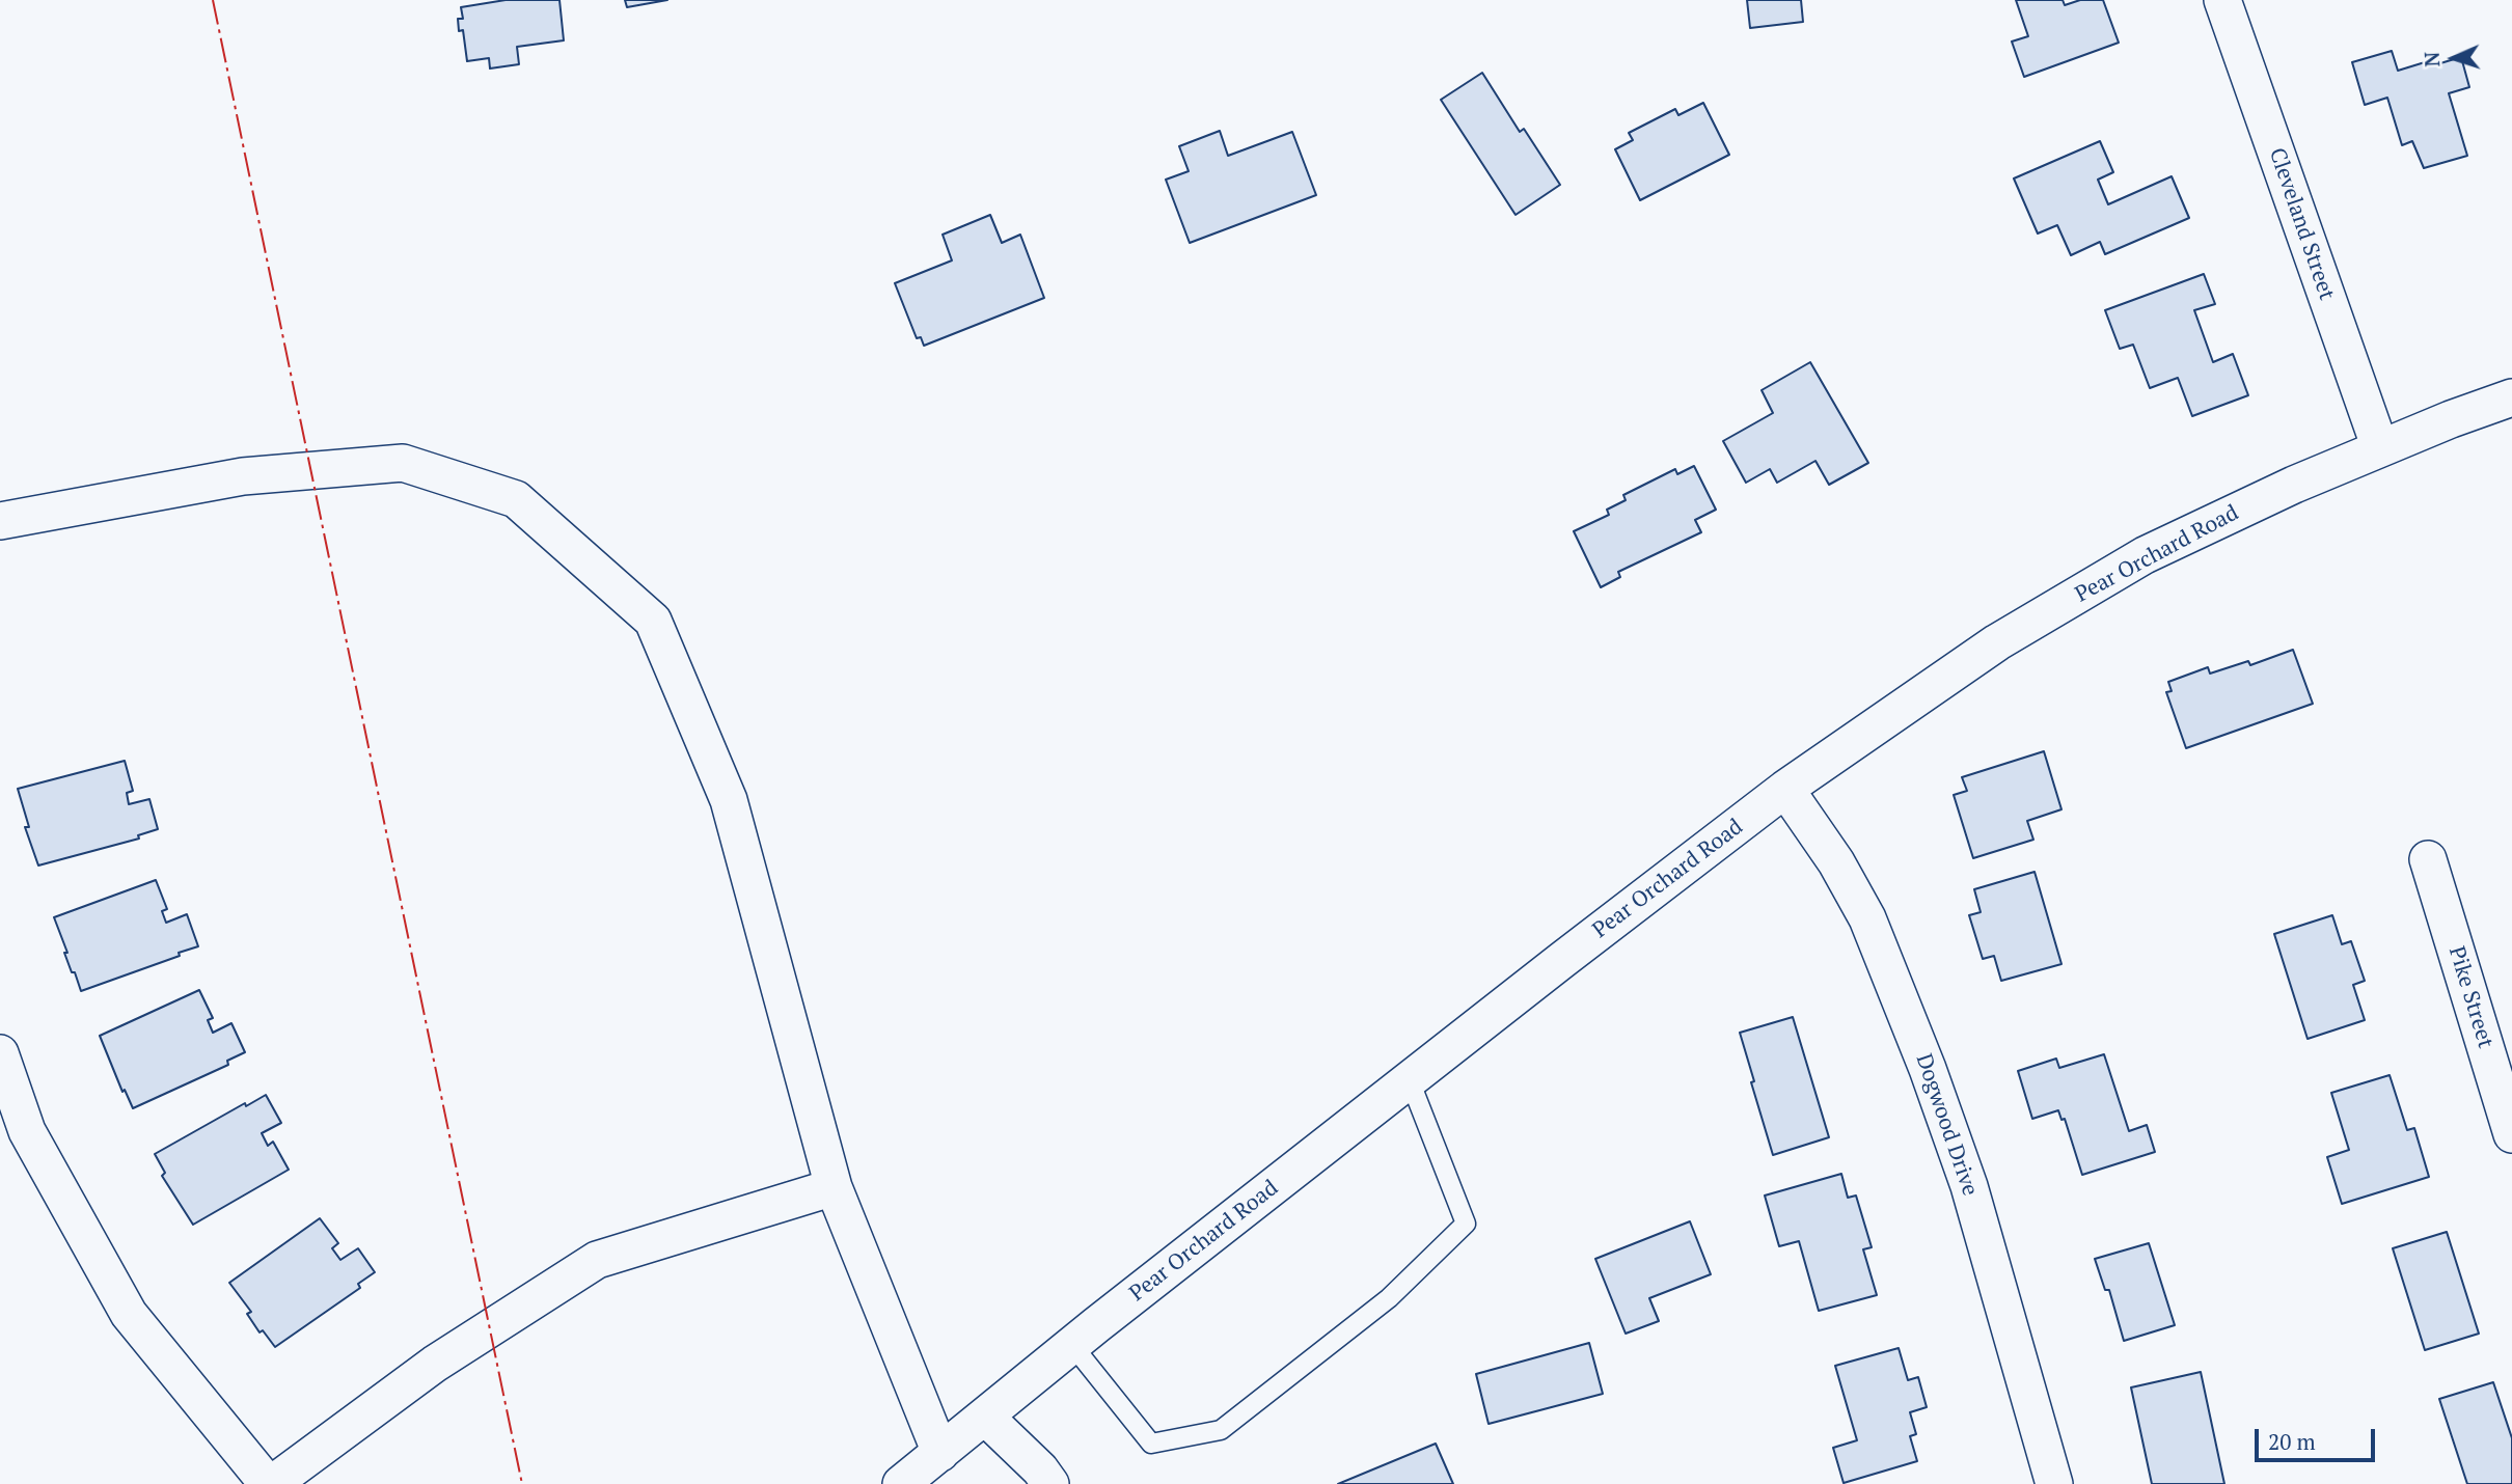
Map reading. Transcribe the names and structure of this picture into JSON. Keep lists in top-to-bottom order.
{
  "streets": {
    "street": [
      "Cleveland Street",
      "Pear Orchard Road",
      "Pike Street",
      "Dogwood Drive"
    ]
  },
  "crossings": [
    ["Cleveland Street", "Pear Orchard Road"],
    ["Pear Orchard Road", "Dogwood Drive"]
  ],
  "scale_bar": "20 m",
  "north": "left"
}
